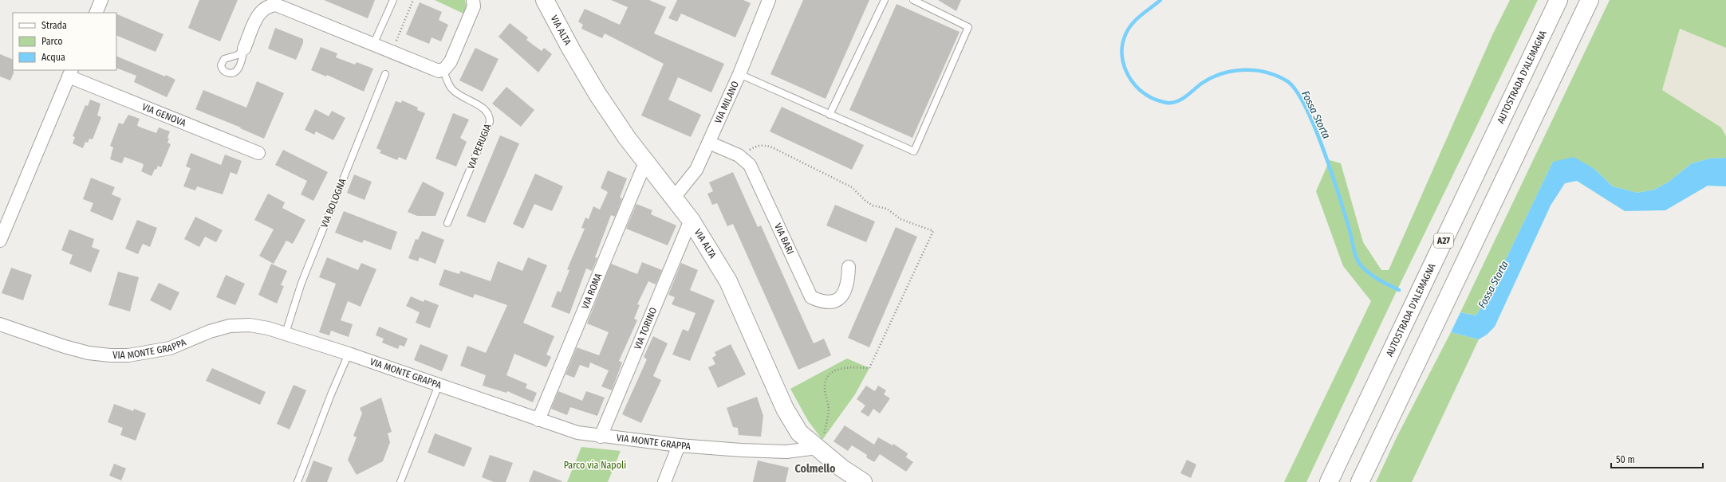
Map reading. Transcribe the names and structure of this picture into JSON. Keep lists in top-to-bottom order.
{
  "streets": {
    "main road": ["VIA ALTA", "AUTOSTRADA D'ALEMAGNA", "A27"],
    "street": [
      "VIA MILANO",
      "VIA GENOVA",
      "VIA BARI",
      "VIA ROMA",
      "VIA TORINO",
      "VIA MONTE GRAPPA"
    ],
    "lane": ["VIA PERUGIA", "VIA BOLOGNA"]
  },
  "crossings": [
    ["VIA ALTA", "VIA MILANO"],
    ["VIA ALTA", "VIA ROMA"],
    ["VIA ALTA", "VIA TORINO"],
    ["VIA ALTA", "VIA MONTE GRAPPA"],
    ["VIA MILANO", "VIA BARI"],
    ["VIA BOLOGNA", "VIA MONTE GRAPPA"],
    ["VIA ROMA", "VIA MONTE GRAPPA"],
    ["VIA TORINO", "VIA MONTE GRAPPA"]
  ],
  "districts": ["Colmello"],
  "water": ["Fossa Storta"],
  "parks": ["Parco via Napoli"],
  "legend": ["Strada", "Parco", "Acqua"],
  "scale_bar": "50 m"
}
